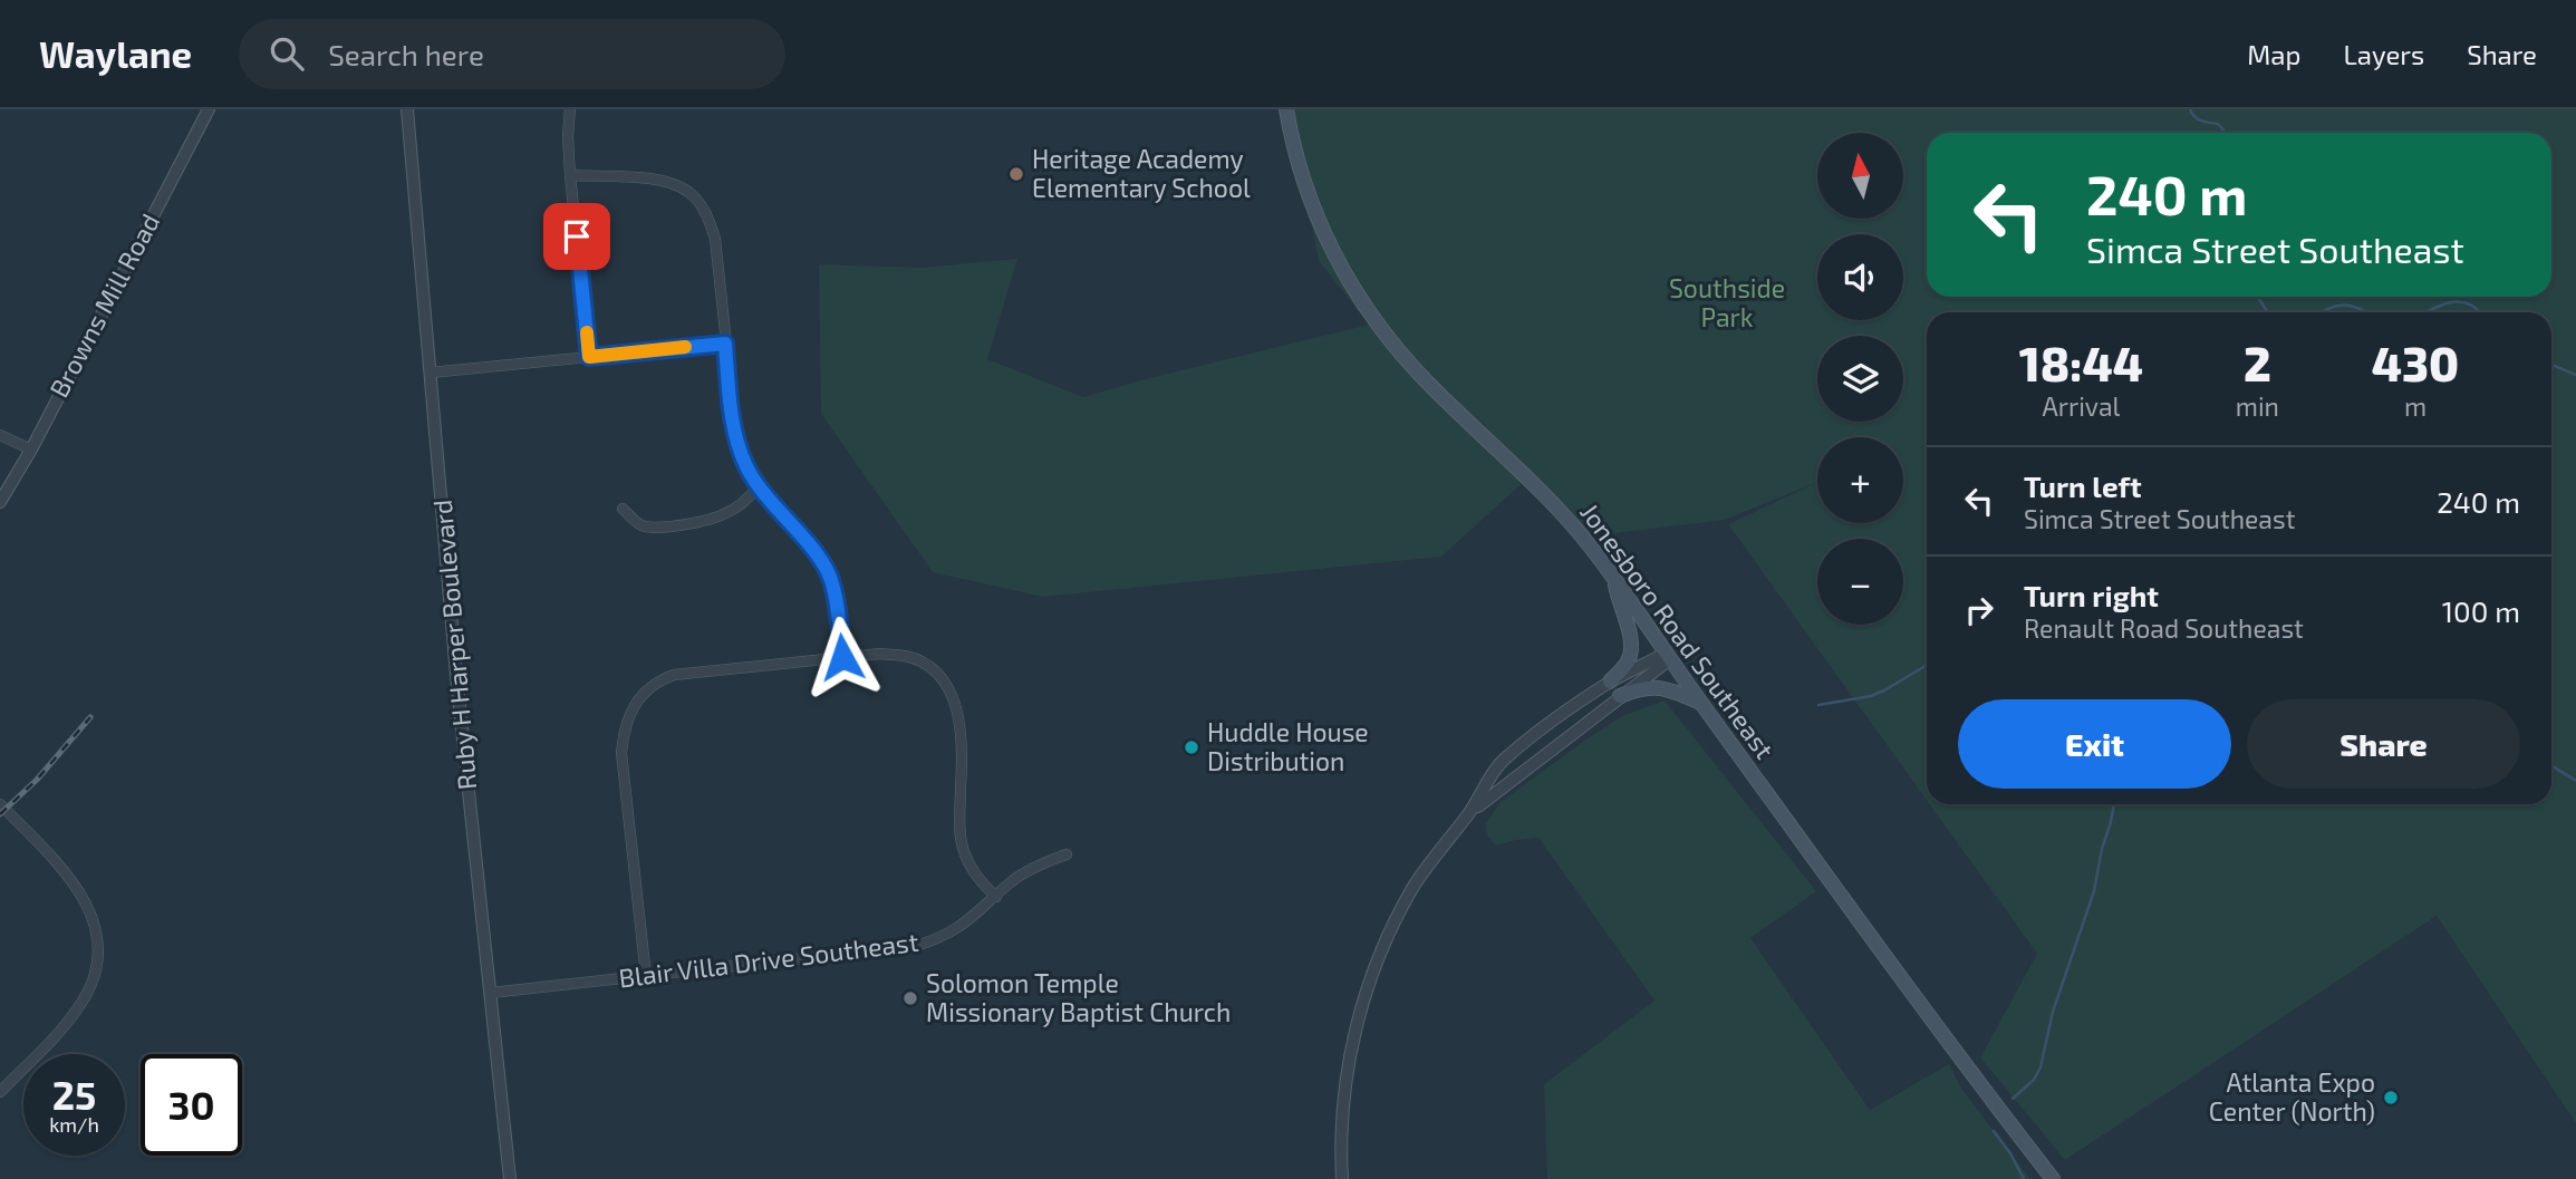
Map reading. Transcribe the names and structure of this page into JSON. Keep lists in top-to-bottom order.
{
  "streets": {
    "main road": ["Jonesboro Road Southeast"],
    "street": ["Browns Mill Road", "Ruby H Harper Boulevard", "Blair Villa Drive Southeast"]
  },
  "crossings": [
    ["Ruby H Harper Boulevard", "Blair Villa Drive Southeast"]
  ],
  "parks": ["Southside Park"],
  "places": [
    "Heritage Academy Elementary School",
    "Huddle House Distribution",
    "Solomon Temple Missionary Baptist Church",
    "Atlanta Expo Center (North)"
  ],
  "north": "top",
  "page": {
    "header": "Waylane",
    "search": "Search here",
    "nav": ["Map", "Layers", "Share"],
    "map_buttons": ["+", "−"],
    "turn": ["240 m", "Simca Street Southeast"],
    "eta": [
      "18:44",
      "Arrival",
      "2",
      "min",
      "430",
      "m"
    ],
    "list": [
      {
        "name": "Turn left",
        "note": "Simca Street Southeast",
        "value": "240 m"
      },
      {
        "name": "Turn right",
        "note": "Renault Road Southeast",
        "value": "100 m"
      }
    ],
    "buttons": ["Exit", "Share"],
    "speed": "25 km/h",
    "limit": "30"
  }
}
